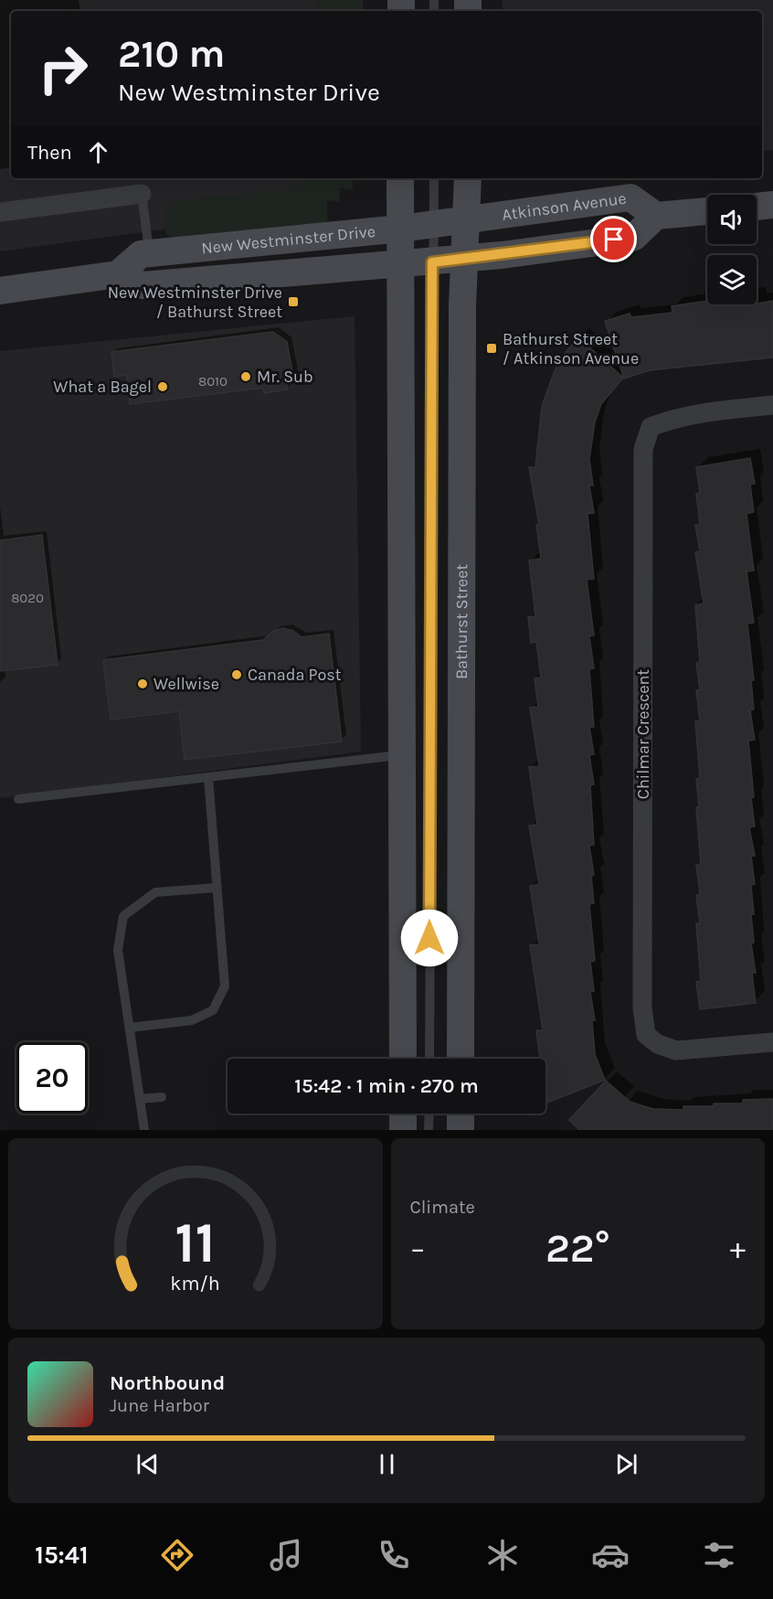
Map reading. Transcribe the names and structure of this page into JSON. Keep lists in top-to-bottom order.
{
  "streets": {
    "main road": ["Atkinson Avenue", "New Westminster Drive", "Bathurst Street"],
    "street": ["Chilmar Crescent"]
  },
  "crossings": [
    ["Atkinson Avenue", "New Westminster Drive"],
    ["Atkinson Avenue", "Bathurst Street"],
    ["New Westminster Drive", "Bathurst Street"]
  ],
  "places": {
    "transit": ["New Westminster Drive / Bathurst Street", "Bathurst Street / Atkinson Avenue"],
    "other": [
      "Mr. Sub",
      "What a Bagel",
      "Canada Post",
      "Wellwise"
    ]
  },
  "house_numbers": ["8010", "8020"],
  "page": {
    "turn": ["210 m", "New Westminster Drive"],
    "then": "Then",
    "limit": "20",
    "trip": "15:42 · 1 min · 270 m",
    "tile": "Climate",
    "heat": ["−", "22°", "+"],
    "song": ["Northbound", "June Harbor"],
    "tabs": "15:41",
    "gauge": ["11", "km/h"]
  }
}
